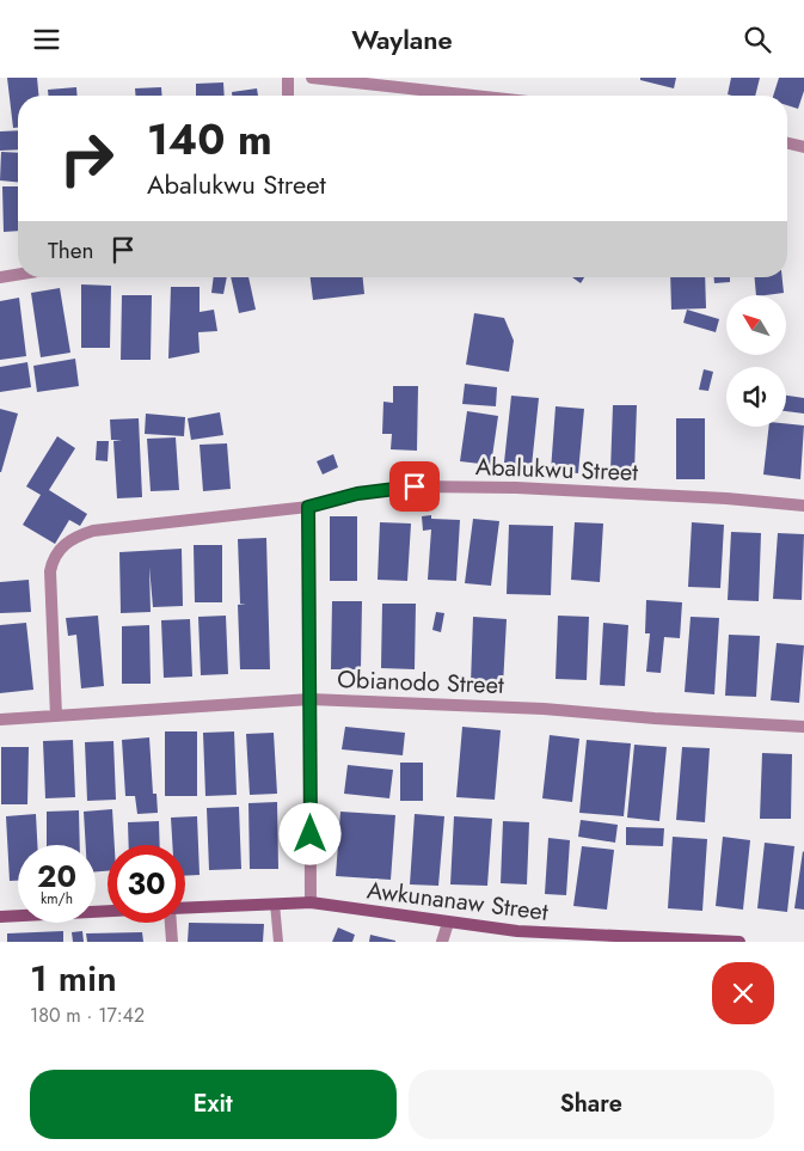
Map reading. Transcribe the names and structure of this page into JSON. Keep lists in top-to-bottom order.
{
  "streets": {
    "street": ["Abalukwu Street", "Obianodo Street", "Awkunanaw Street"]
  },
  "crossings": [
    ["Abalukwu Street", "Obianodo Street"]
  ],
  "north": "top left",
  "page": {
    "header": "Waylane",
    "turn": ["140 m", "Abalukwu Street"],
    "then": "Then",
    "speed": "20 km/h",
    "limit": "30",
    "heading": ["1 min", "180 m · 17:42"],
    "buttons": ["Exit", "Share"]
  }
}
